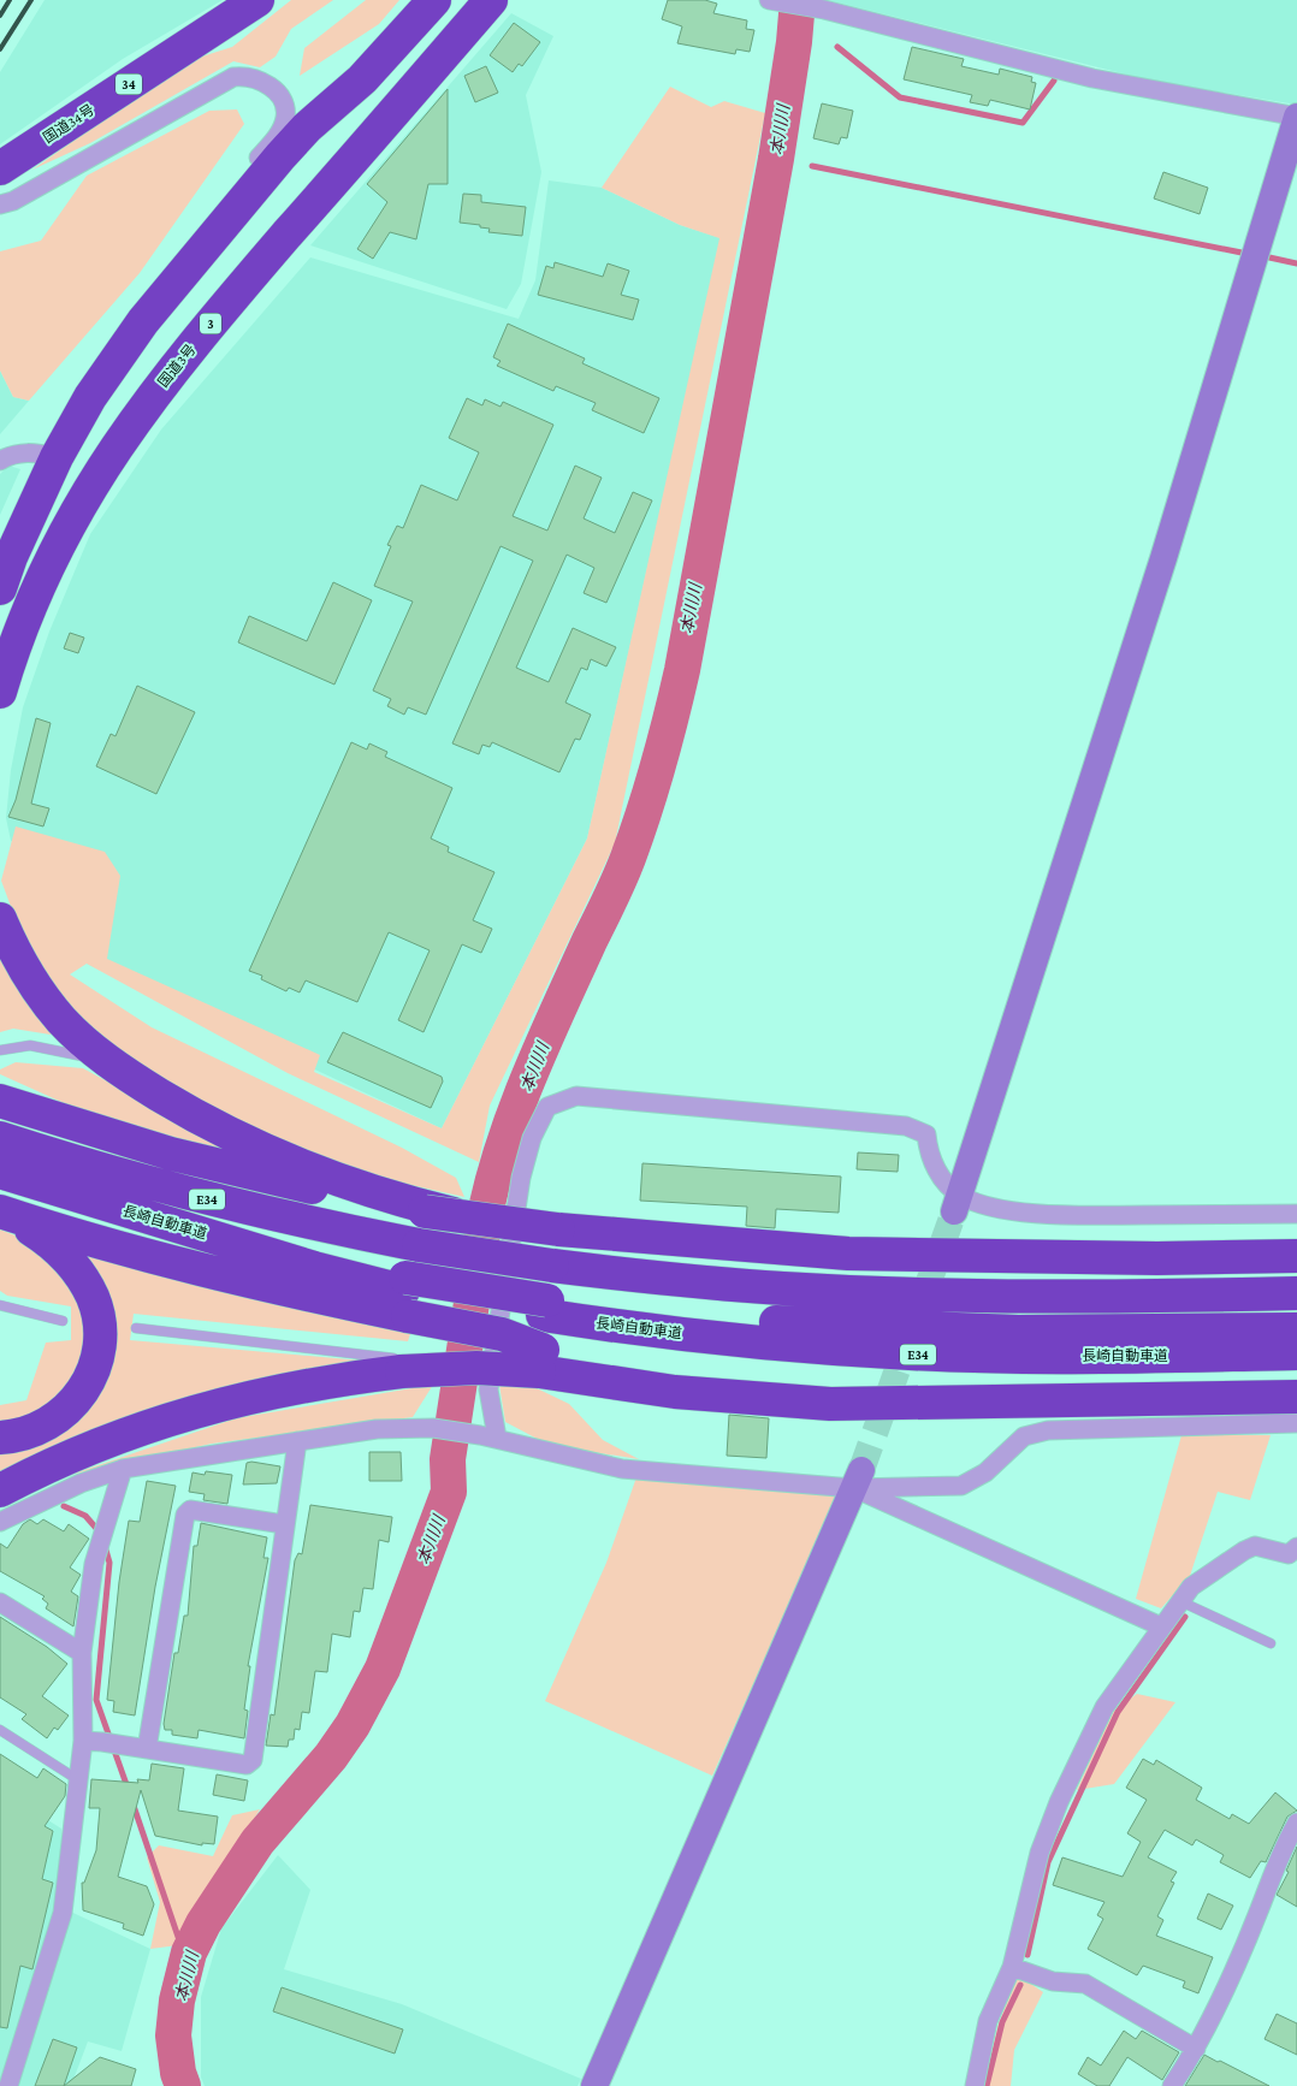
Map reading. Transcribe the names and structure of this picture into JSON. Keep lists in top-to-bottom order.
{
  "streets": {
    "highway": [
      "34",
      "国道34号",
      "3",
      "国道3号",
      "E34",
      "長崎自動車道"
    ]
  },
  "water": ["本川川"]
}
